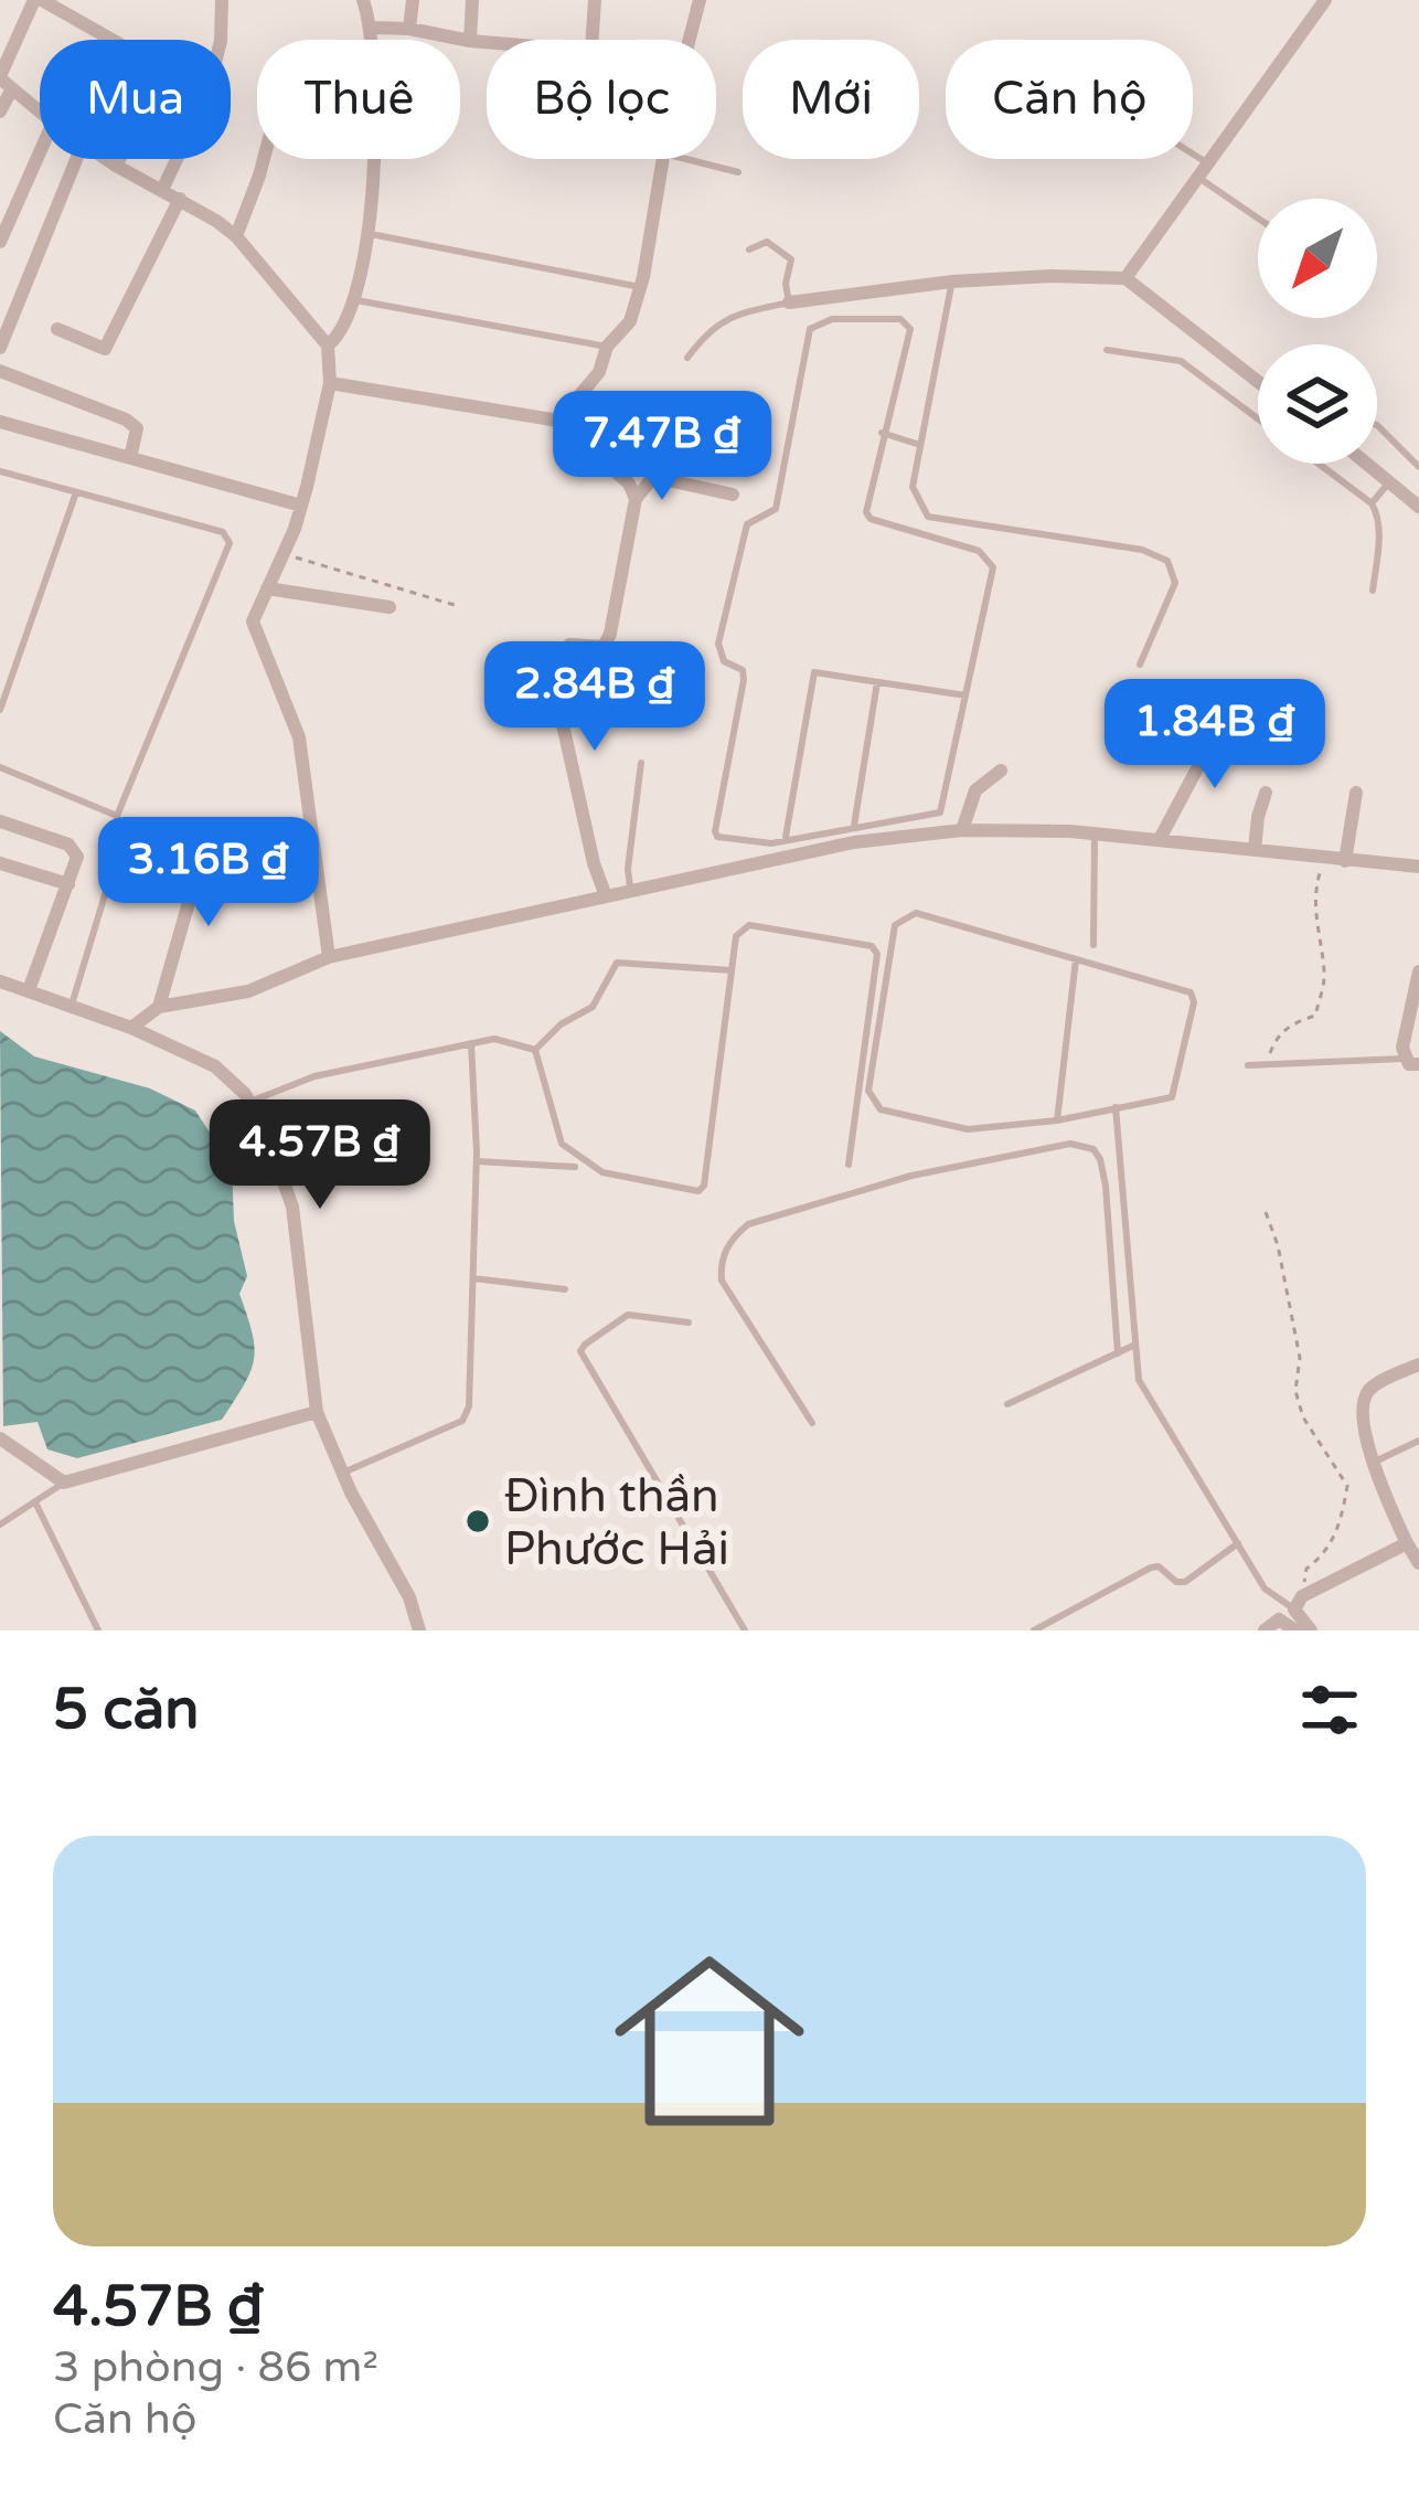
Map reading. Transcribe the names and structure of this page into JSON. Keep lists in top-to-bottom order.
{
  "places": ["Đình thần Phước Hải"],
  "north": "bottom left",
  "page": {
    "chip": [
      "Mua",
      "Thuê",
      "Bộ lọc",
      "Mới",
      "Căn hộ"
    ],
    "price": [
      "7.47B ₫",
      "2.84B ₫",
      "1.84B ₫",
      "3.16B ₫",
      "4.57B ₫"
    ],
    "heading": "5 căn",
    "list": [
      {
        "name": "4.57B ₫",
        "note": "3 phòng · 86 m² · Căn hộ"
      }
    ]
  }
}
